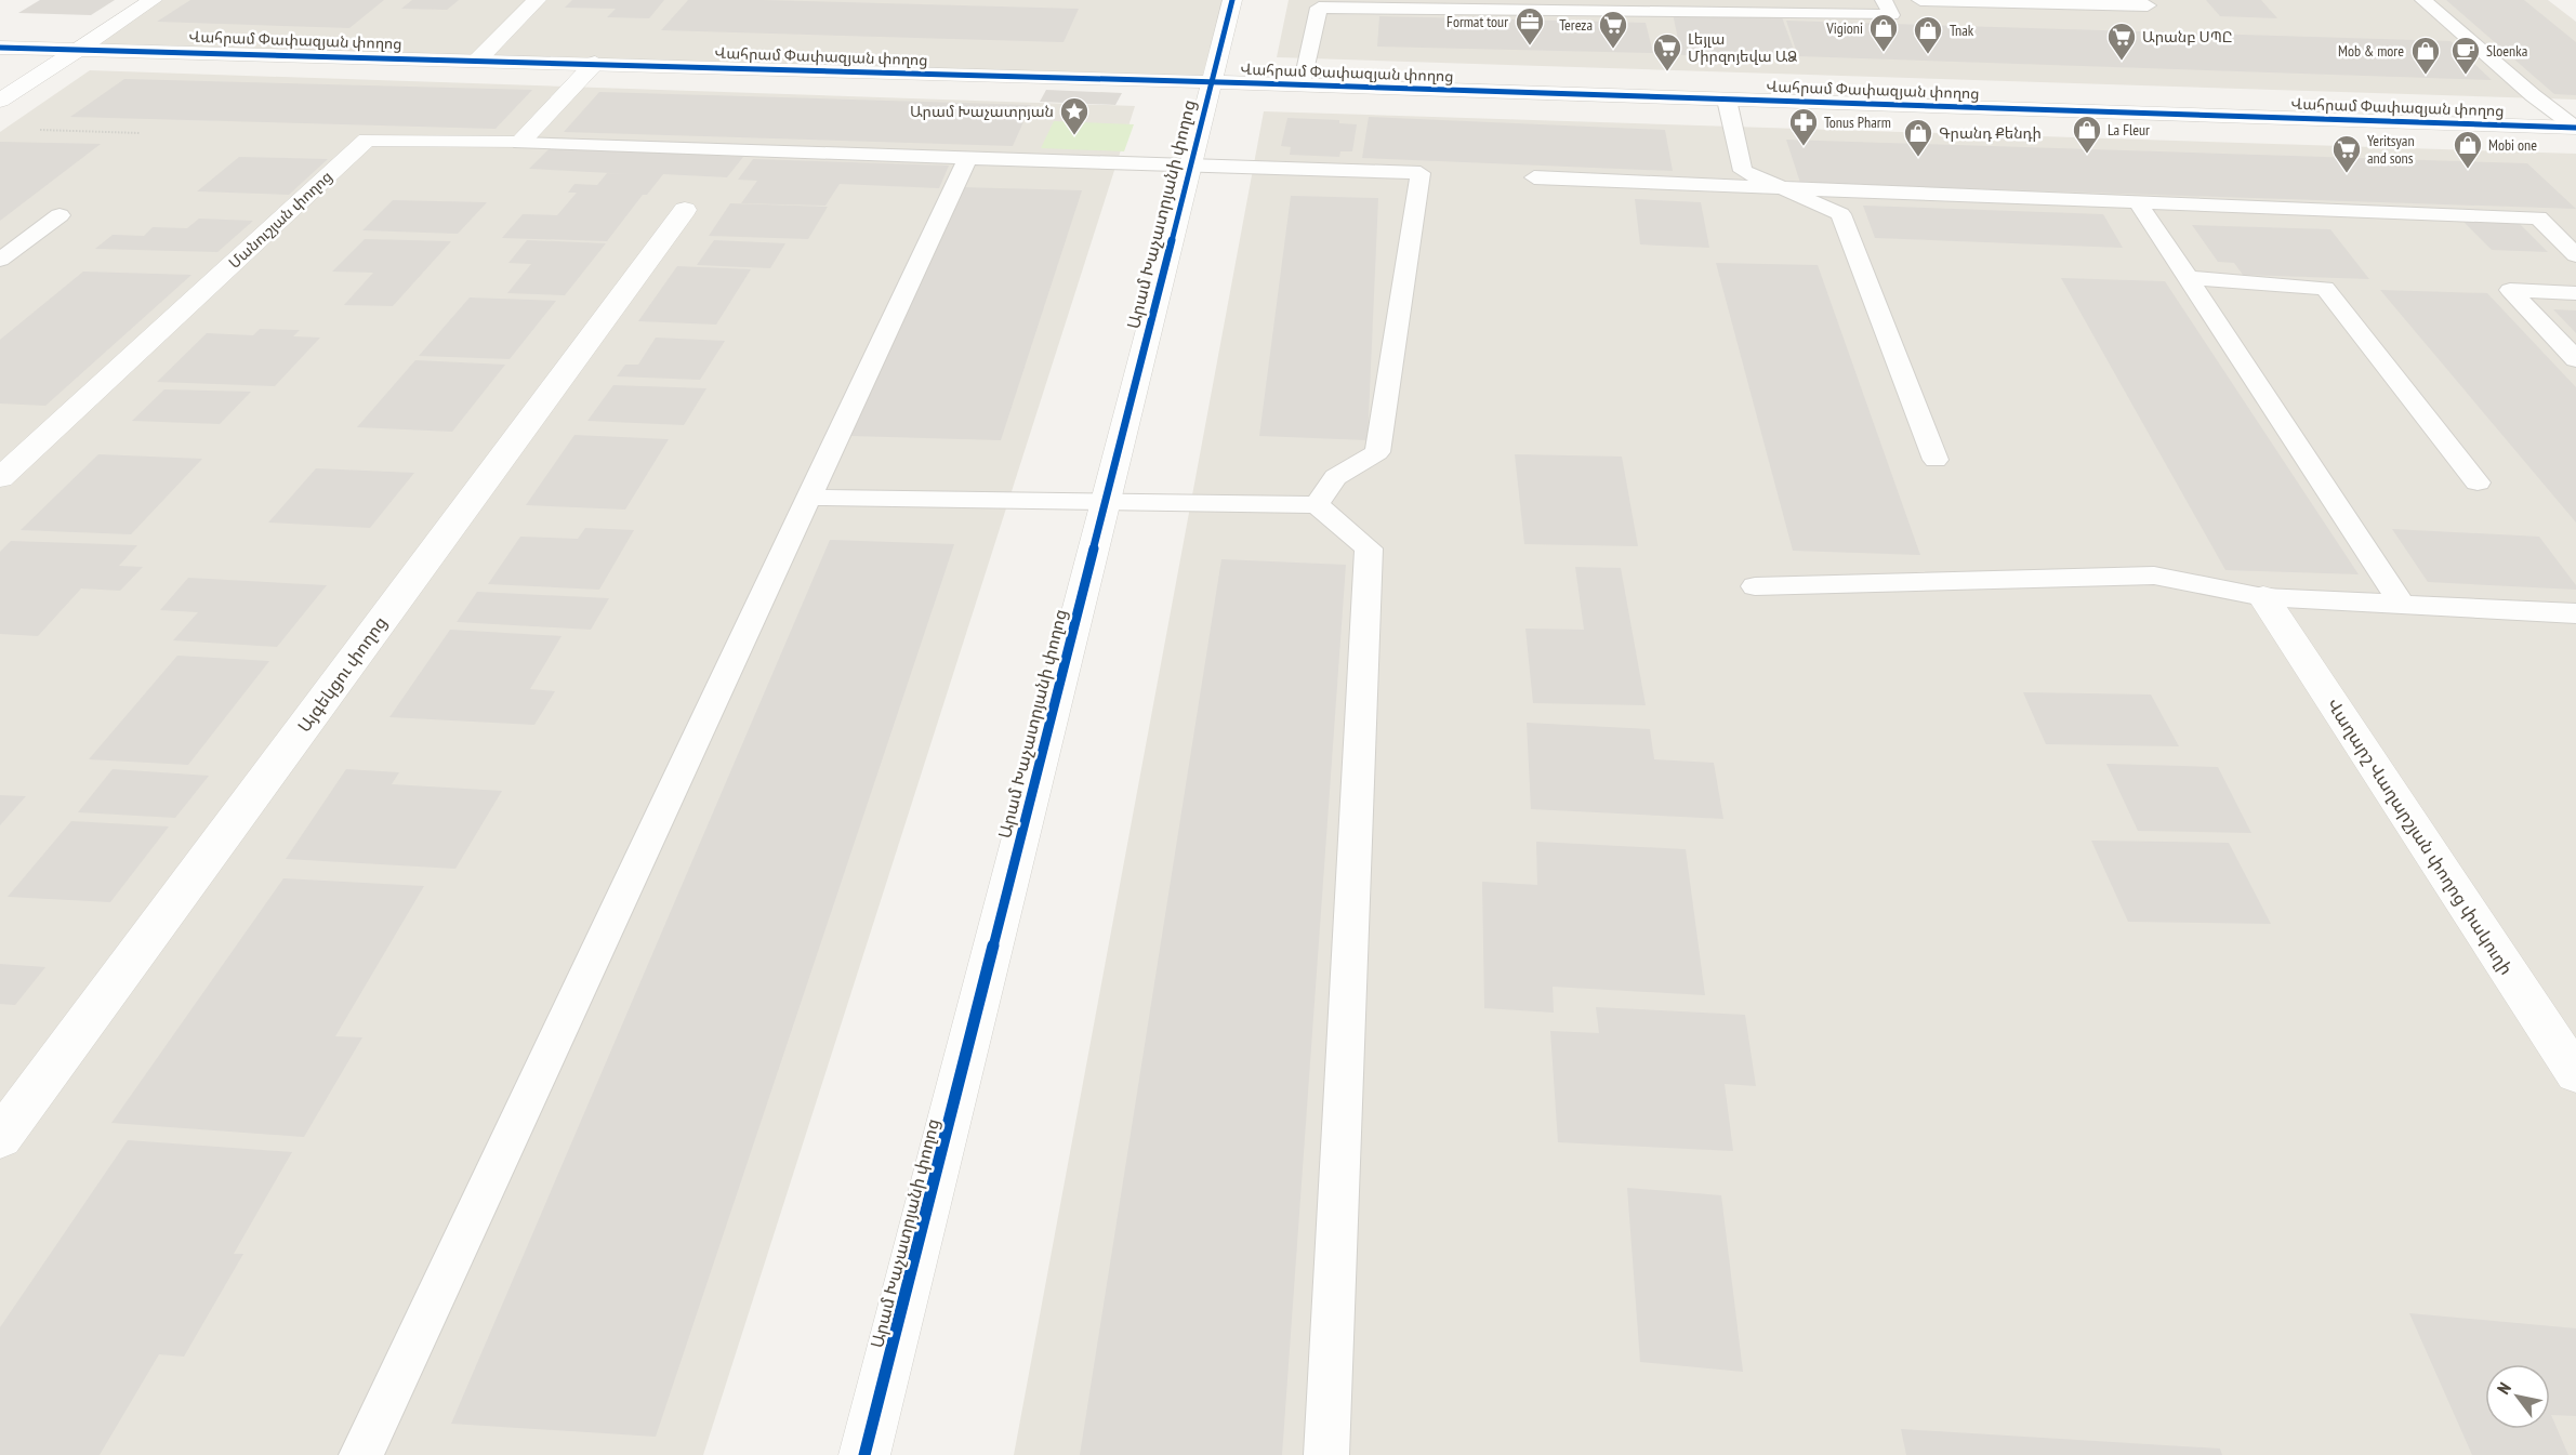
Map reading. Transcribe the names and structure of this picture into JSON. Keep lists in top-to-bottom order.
{
  "streets": {
    "street": [
      "Վահրամ Փափազյան փողոց",
      "Արամ Խաչատրյանի փողոց",
      "Մանուշյան փողոց",
      "Այգեկցու փողոց",
      "Վաղարշ Վաղարշյան փողոց փակուղի"
    ]
  },
  "crossings": [
    ["Վահրամ Փափազյան փողոց", "Արամ Խաչատրյանի փողոց"]
  ],
  "places": {
    "office": ["Format tour"],
    "supermarket": [
      "Tereza",
      "Արանբ ՍՊԸ",
      "Լեյլա Միրզոյեվա ԱՁ",
      "Yeritsyan and sons"
    ],
    "shop": [
      "Vigioni",
      "Tnak",
      "Mob & more",
      "La Fleur",
      "Գրանդ Քենդի",
      "Mobi one"
    ],
    "cafe": ["Sloenka"],
    "place": ["Արամ Խաչատրյան"],
    "pharmacy": ["Tonus Pharm"]
  },
  "north": "top left"
}
